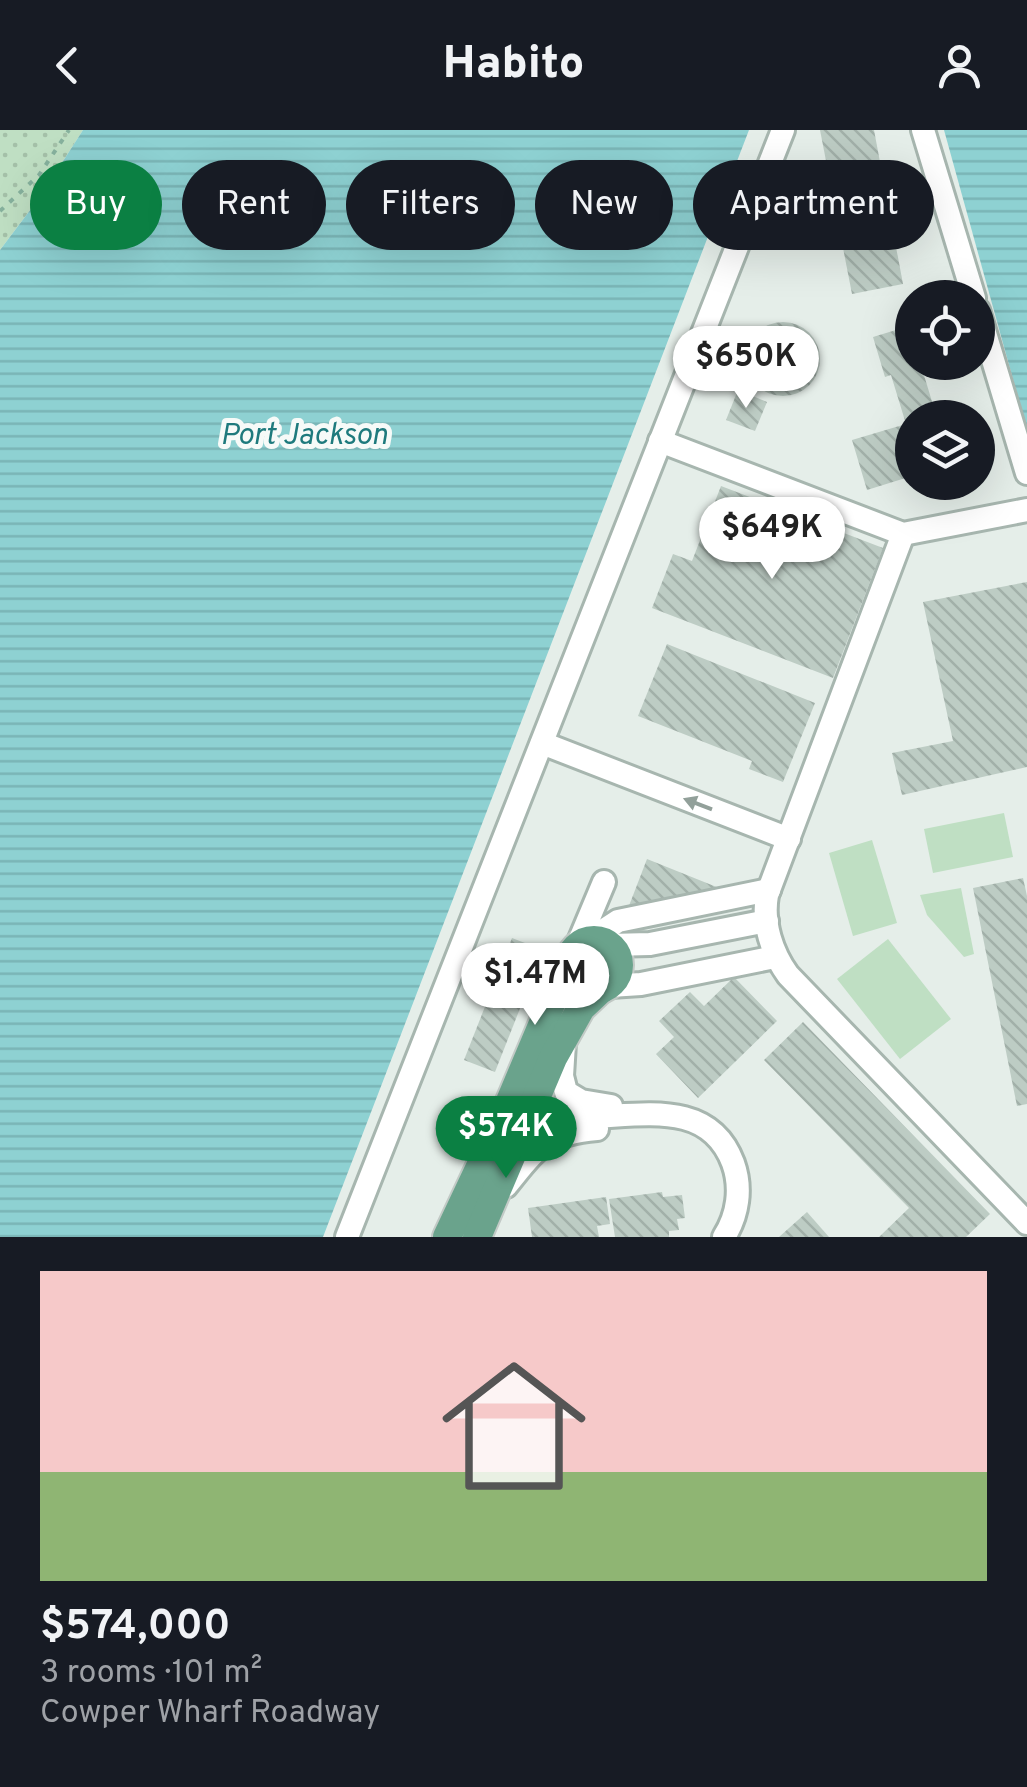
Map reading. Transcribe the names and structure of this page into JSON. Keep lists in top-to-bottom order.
{
  "water": ["Port Jackson"],
  "page": {
    "header": "Habito",
    "chip": [
      "Buy",
      "Rent",
      "Filters",
      "New",
      "Apartment"
    ],
    "price": [
      "$650K",
      "$649K",
      "$1.47M",
      "$574K"
    ],
    "list": [
      {
        "name": "$574,000",
        "note": "3 rooms · 101 m² · Cowper Wharf Roadway"
      }
    ]
  }
}
